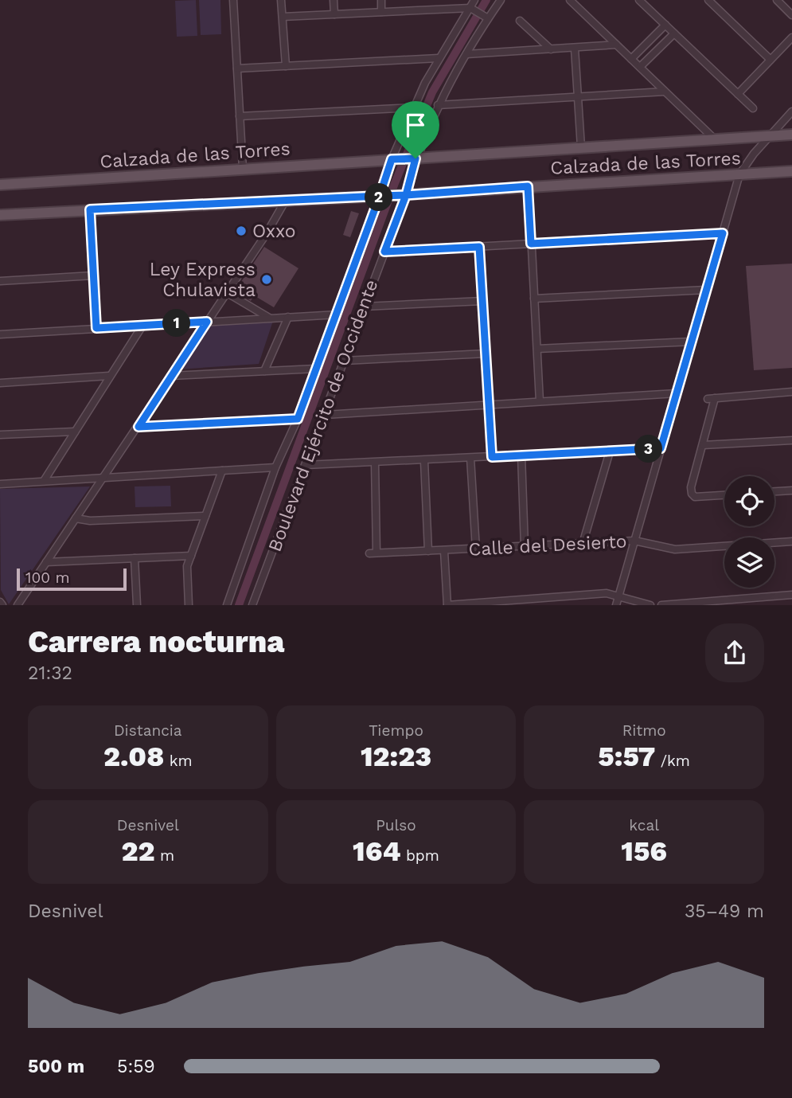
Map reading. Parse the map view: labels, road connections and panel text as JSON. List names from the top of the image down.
{
  "streets": {
    "main road": ["Calzada de las Torres"],
    "street": ["Boulevard Ejército de Occidente", "Calle del Desierto"]
  },
  "crossings": [
    ["Calzada de las Torres", "Boulevard Ejército de Occidente"]
  ],
  "places": ["Oxxo", "Ley Express Chulavista"],
  "scale_bar": "100 m",
  "page": {
    "pins": ["2", "1", "3"],
    "scale": "100 m",
    "heading": ["Carrera nocturna", "21:32"],
    "stats": [
      ["Distancia", "2.08 km"],
      ["Tiempo", "12:23"],
      ["Ritmo", "5:57 /km"],
      ["Desnivel", "22 m"],
      ["Pulso", "164 bpm"],
      ["kcal", "156"]
    ],
    "chart": ["Desnivel", "35–49 m"],
    "list": [
      {
        "name": "500 m",
        "note": "5:59"
      }
    ]
  }
}
